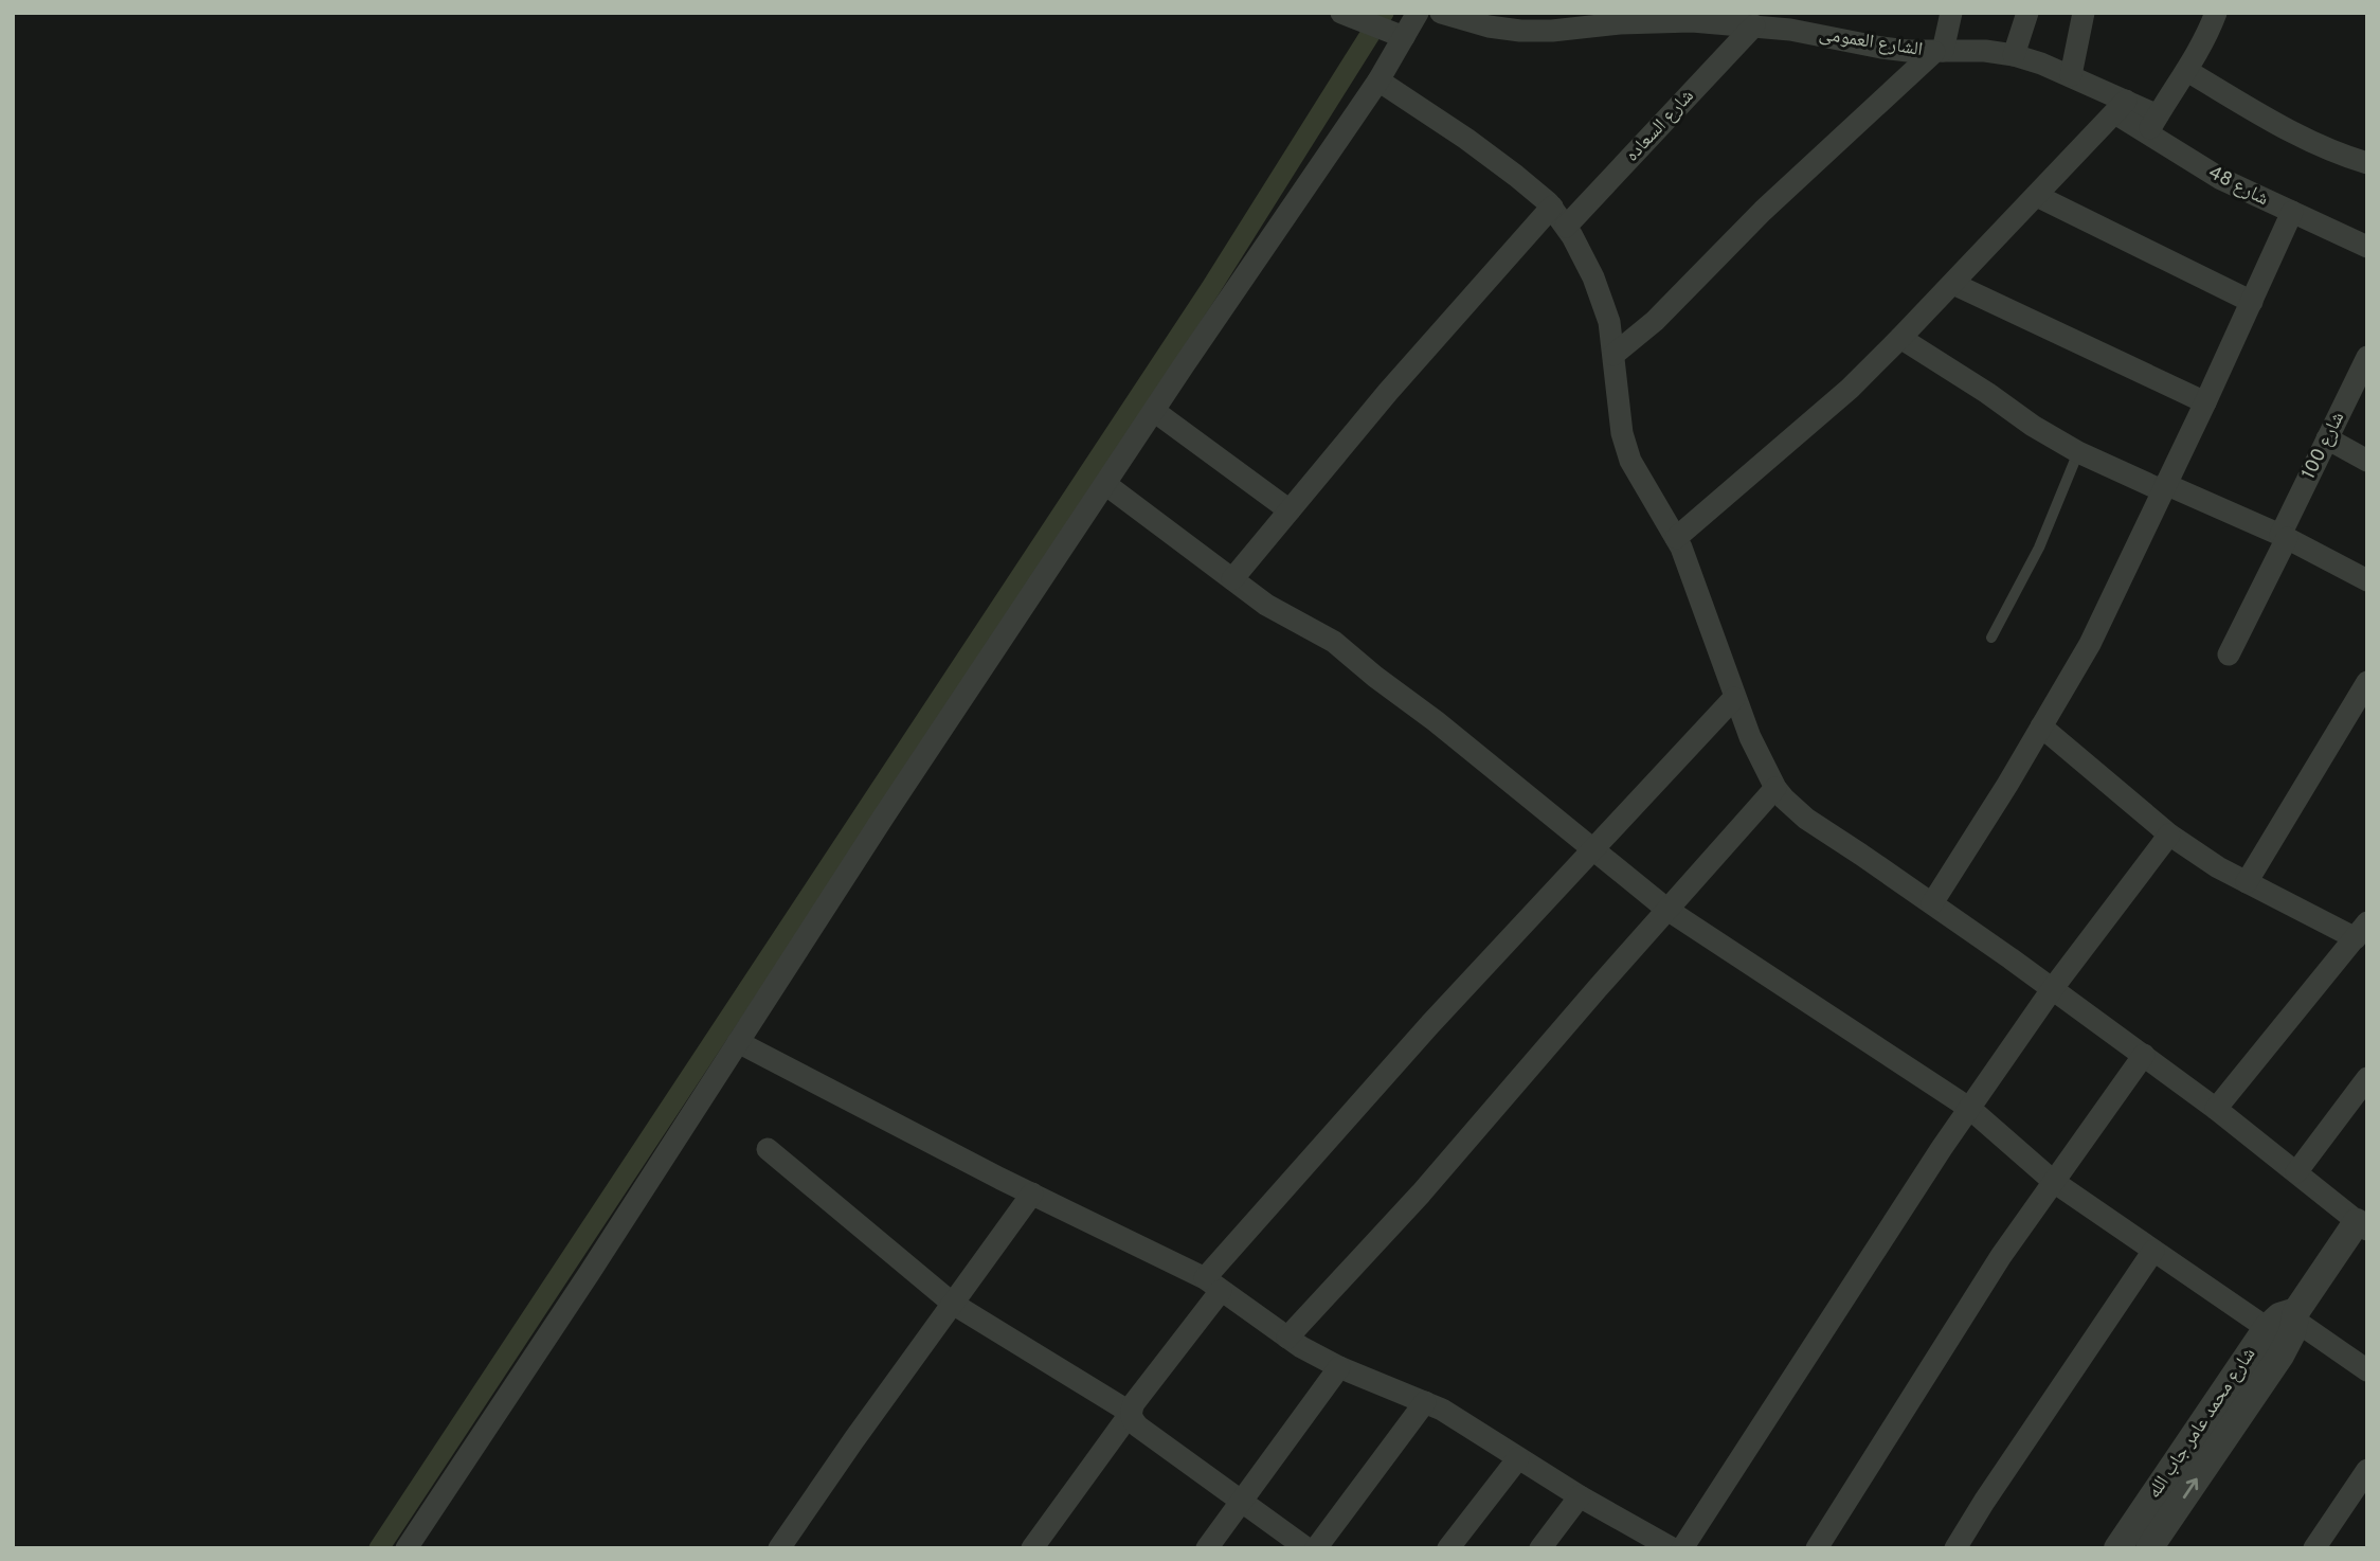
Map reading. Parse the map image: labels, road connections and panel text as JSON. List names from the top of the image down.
{
  "streets": {
    "street": [
      "الشارع العمومى",
      "شارع السعاده",
      "شارع 48",
      "شارع 100",
      "شارع محمد عامر جاب الله"
    ]
  },
  "crossings": [
    ["الشارع العمومى", "شارع السعاده"],
    ["الشارع العمومى", "شارع 48"]
  ]
}
